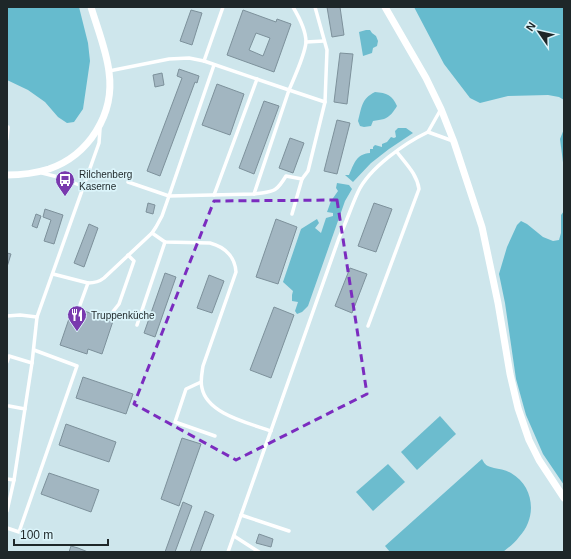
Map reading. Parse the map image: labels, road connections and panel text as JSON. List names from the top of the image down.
{
  "places": {
    "bus stop": ["Rilchenberg Kaserne"],
    "restaurant": ["Truppenküche"]
  },
  "scale_bar": "100 m",
  "north": "top left"
}
